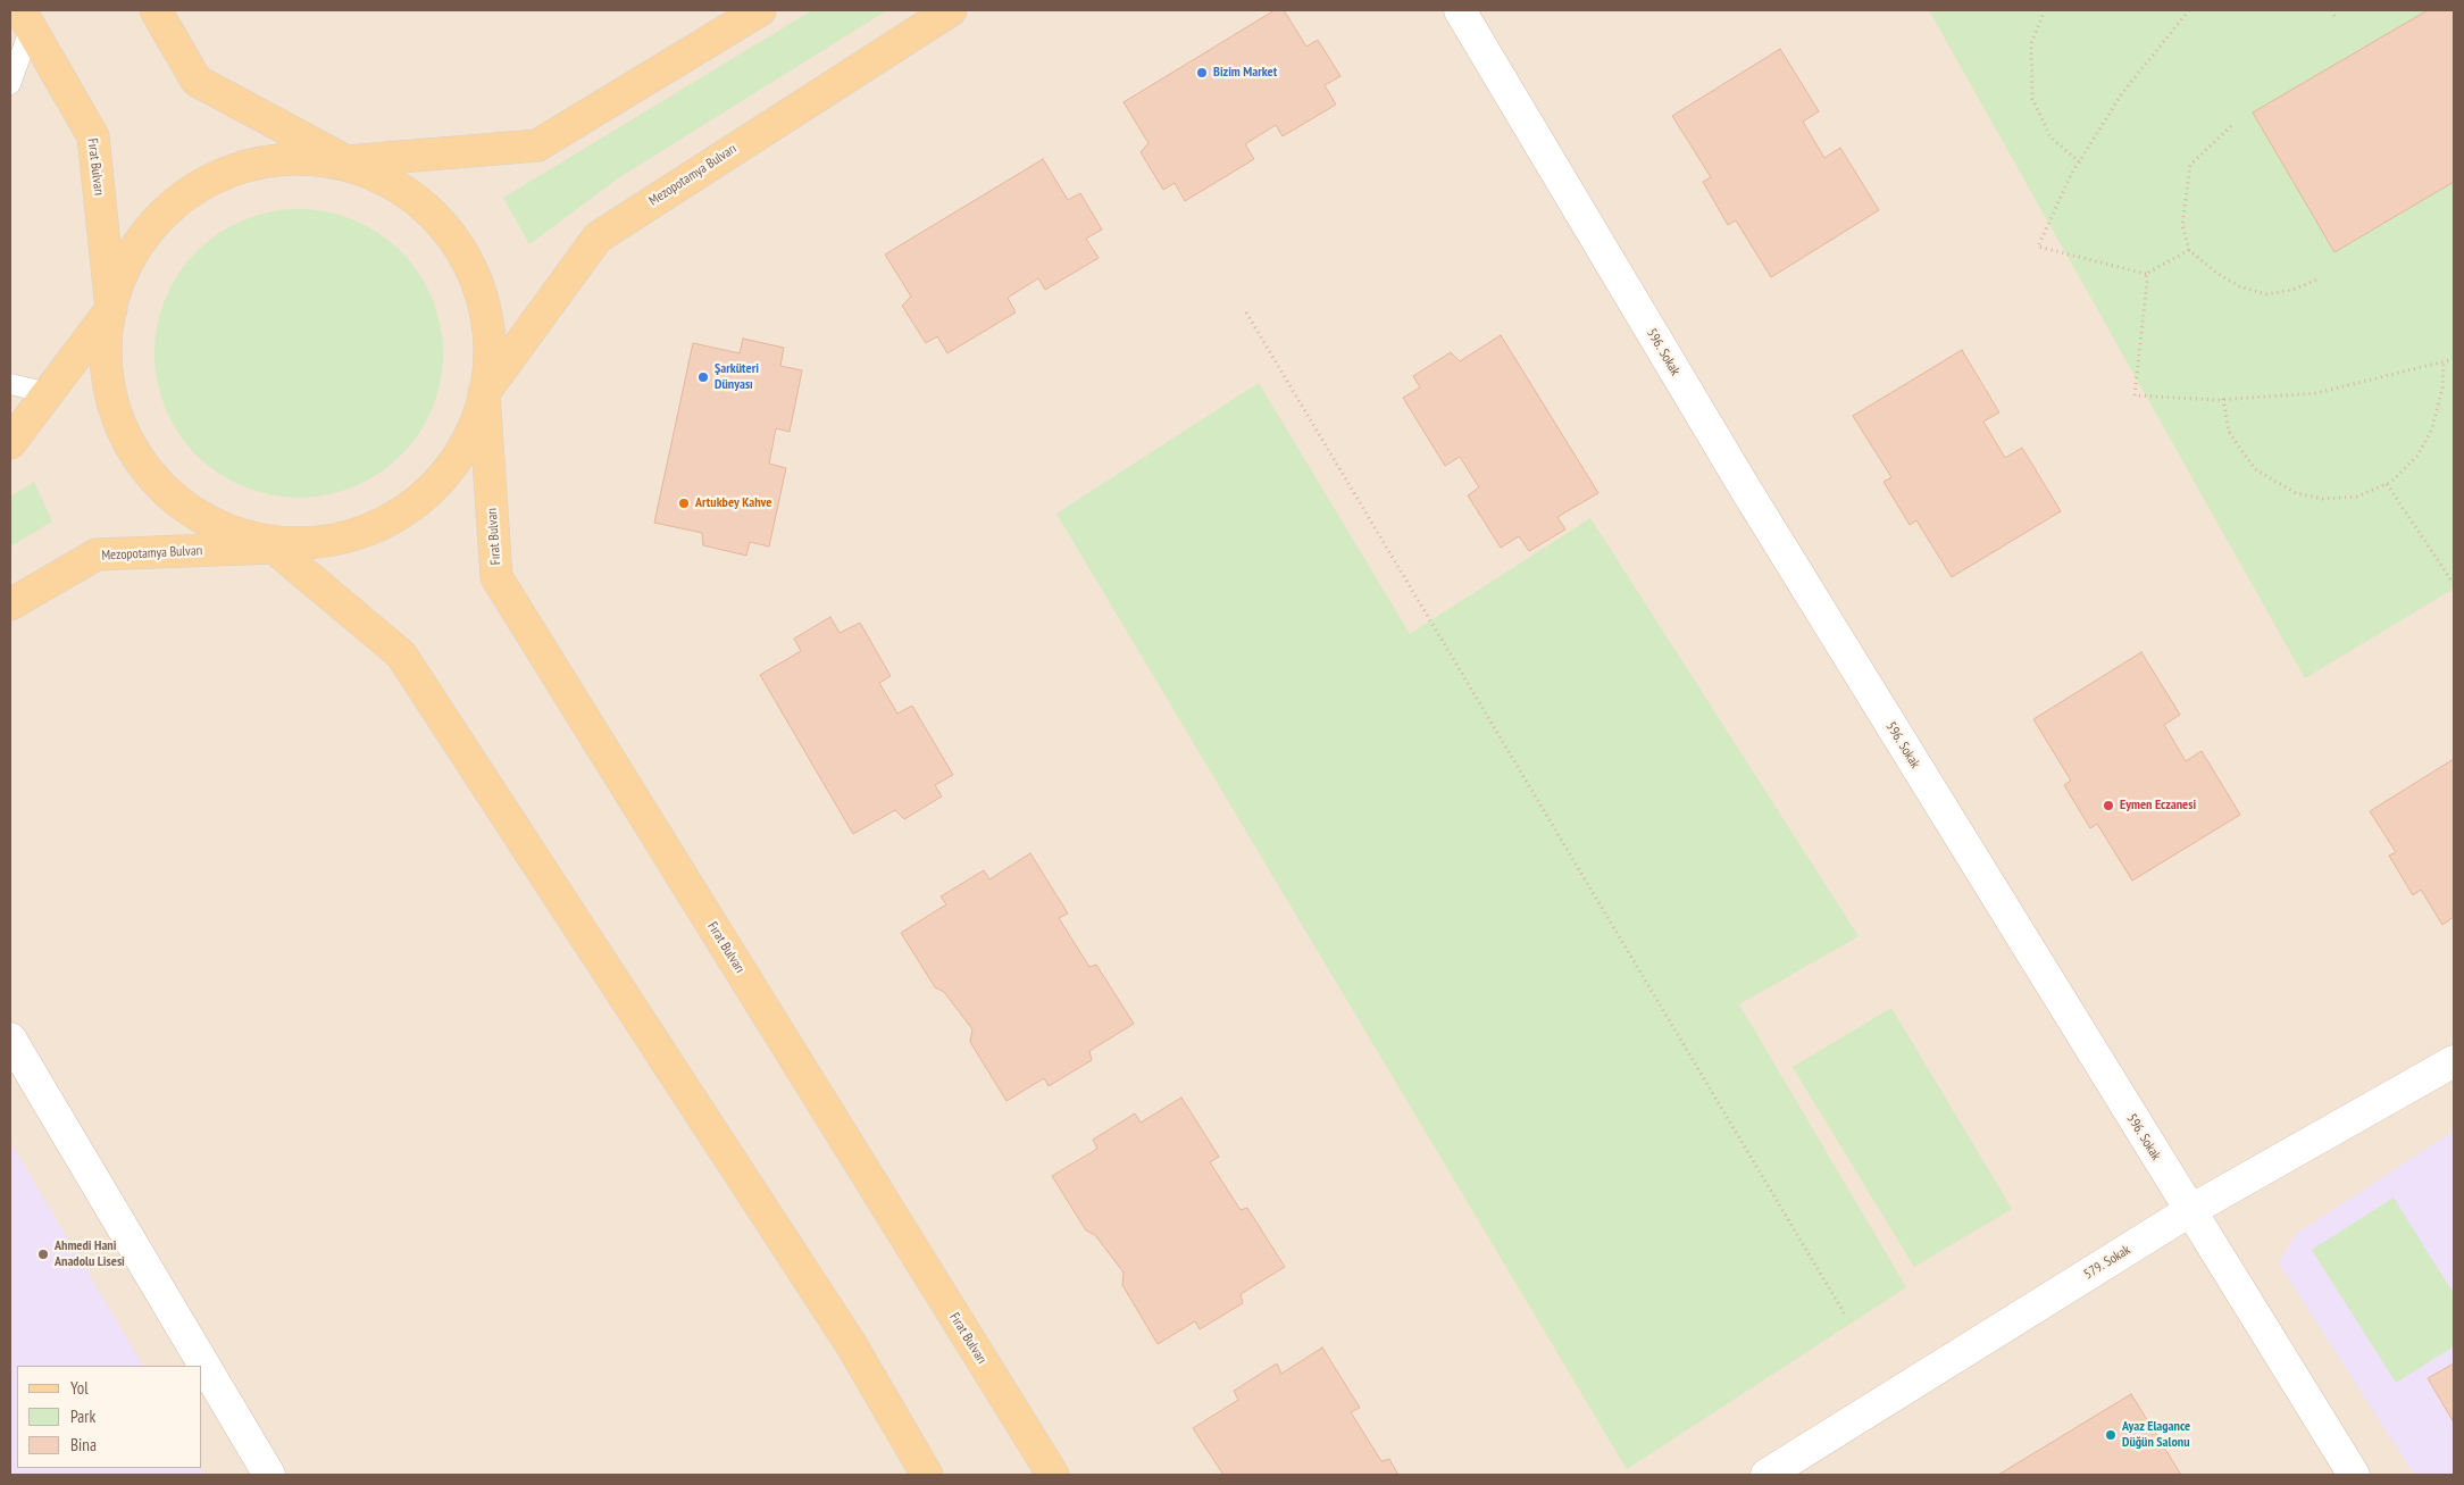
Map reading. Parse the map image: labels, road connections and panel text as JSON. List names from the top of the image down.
{
  "streets": {
    "main road": ["Fırat Bulvarı", "Mezopotamya Bulvarı"],
    "street": ["596. Sokak", "579. Sokak"]
  },
  "crossings": [
    ["Fırat Bulvarı", "Mezopotamya Bulvarı"],
    ["596. Sokak", "579. Sokak"]
  ],
  "places": [
    "Bizim Market",
    "Şarküteri Dünyası",
    "Artukbey Kahve",
    "Eymen Eczanesi",
    "Ahmedi Hani Anadolu Lisesi",
    "Ayaz Elagance Düğün Salonu"
  ],
  "legend": ["Yol", "Park", "Bina"]
}
